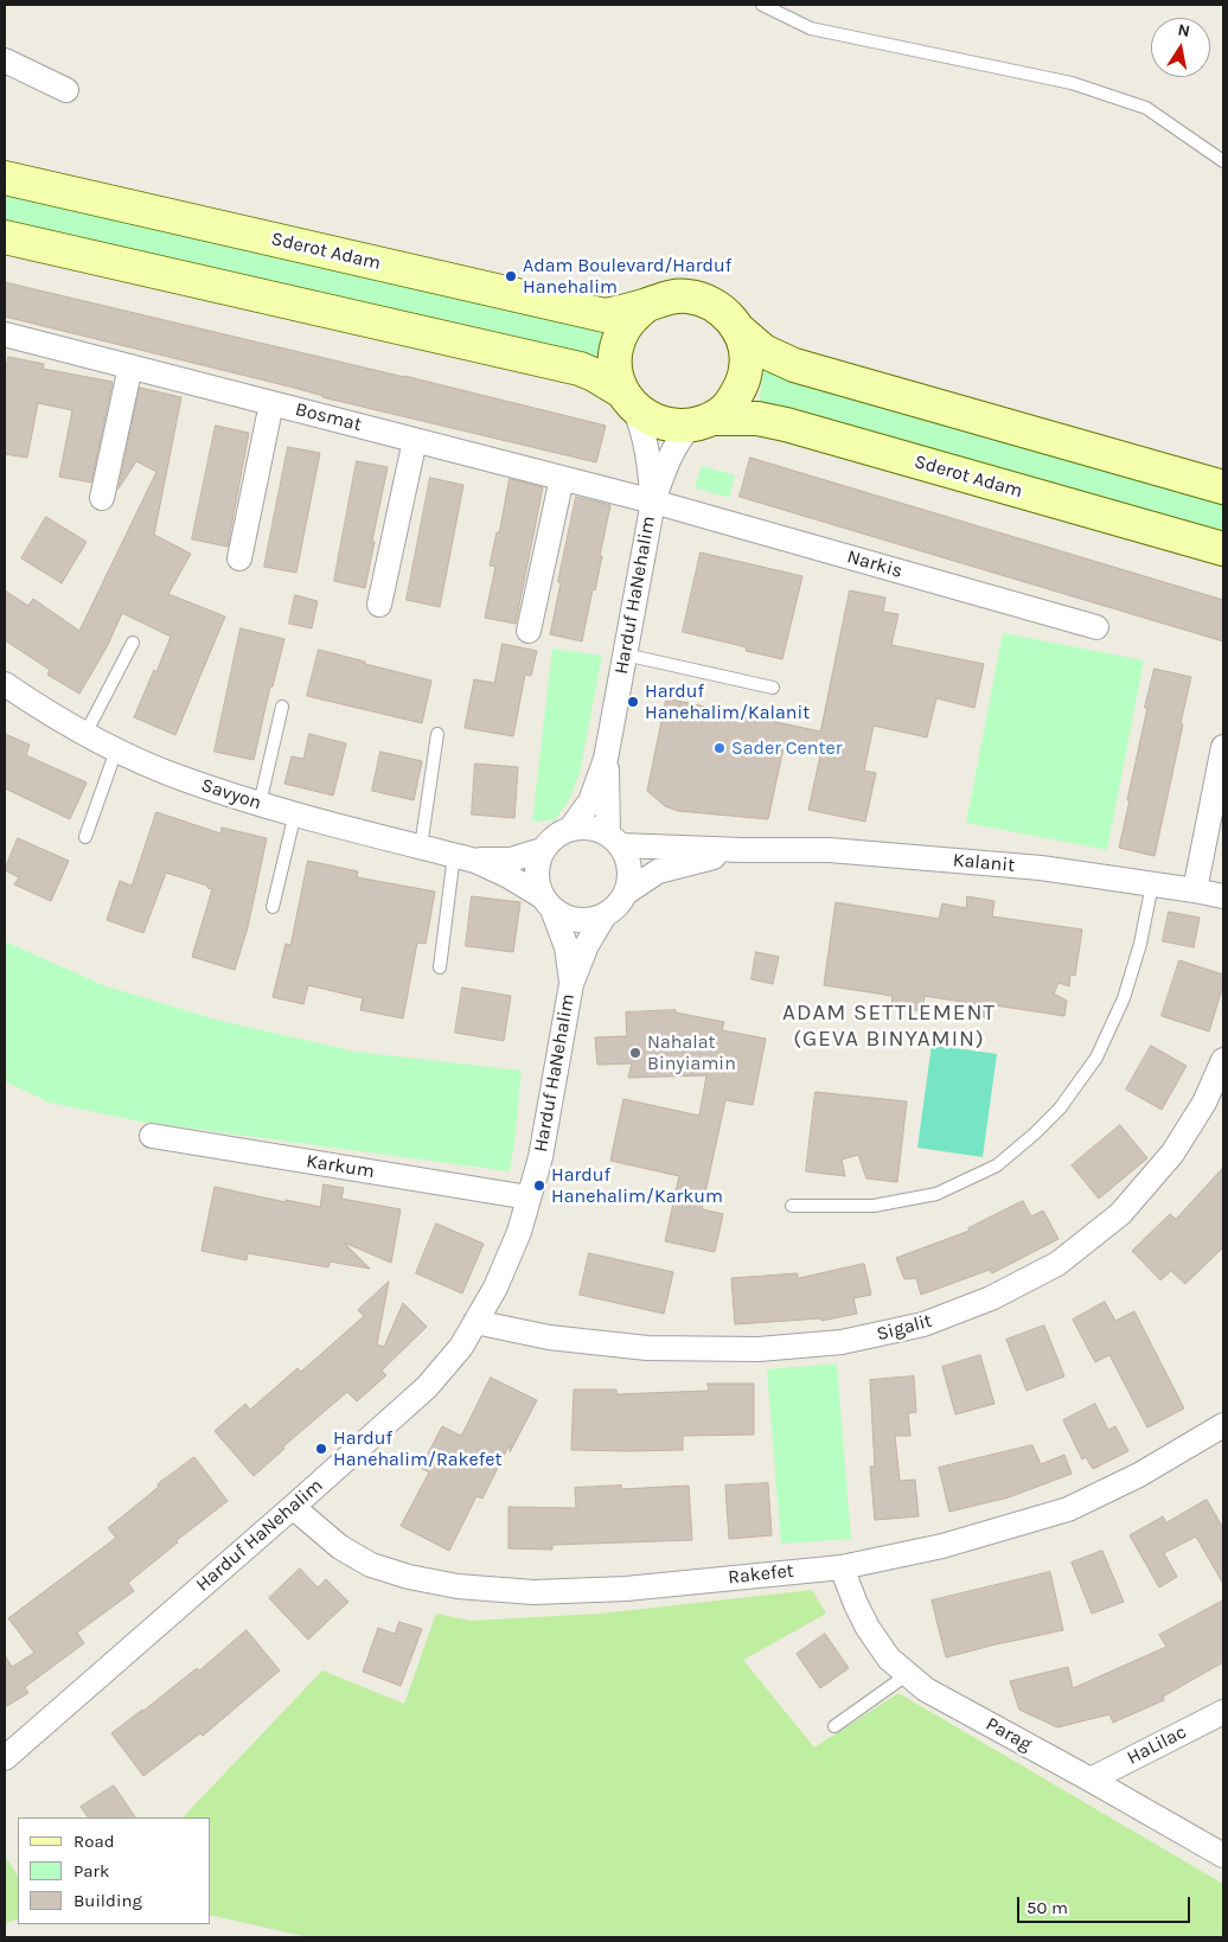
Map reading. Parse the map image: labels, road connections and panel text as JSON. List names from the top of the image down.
{
  "streets": {
    "street": [
      "Sderot Adam",
      "Bosmat",
      "Narkis",
      "Harduf HaNehalim",
      "Savyon",
      "Kalanit",
      "Karkum",
      "Sigalit",
      "Rakefet",
      "Parag",
      "HaLilac"
    ]
  },
  "crossings": [
    ["Sderot Adam", "Harduf HaNehalim"],
    ["Bosmat", "Narkis"],
    ["Bosmat", "Harduf HaNehalim"],
    ["Narkis", "Harduf HaNehalim"],
    ["Harduf HaNehalim", "Savyon"],
    ["Harduf HaNehalim", "Kalanit"],
    ["Harduf HaNehalim", "Karkum"],
    ["Harduf HaNehalim", "Sigalit"],
    ["Harduf HaNehalim", "Rakefet"],
    ["Savyon", "Kalanit"],
    ["Rakefet", "Parag"],
    ["Parag", "HaLilac"]
  ],
  "districts": ["ADAM SETTLEMENT (GEVA BINYAMIN)"],
  "places": [
    "Adam Boulevard/Harduf Hanehalim",
    "Harduf Hanehalim/Kalanit",
    "Sader Center",
    "Nahalat Binyiamin",
    "Harduf Hanehalim/Karkum",
    "Harduf Hanehalim/Rakefet"
  ],
  "legend": ["Road", "Park", "Building"],
  "scale_bar": "50 m",
  "north": "top"
}
